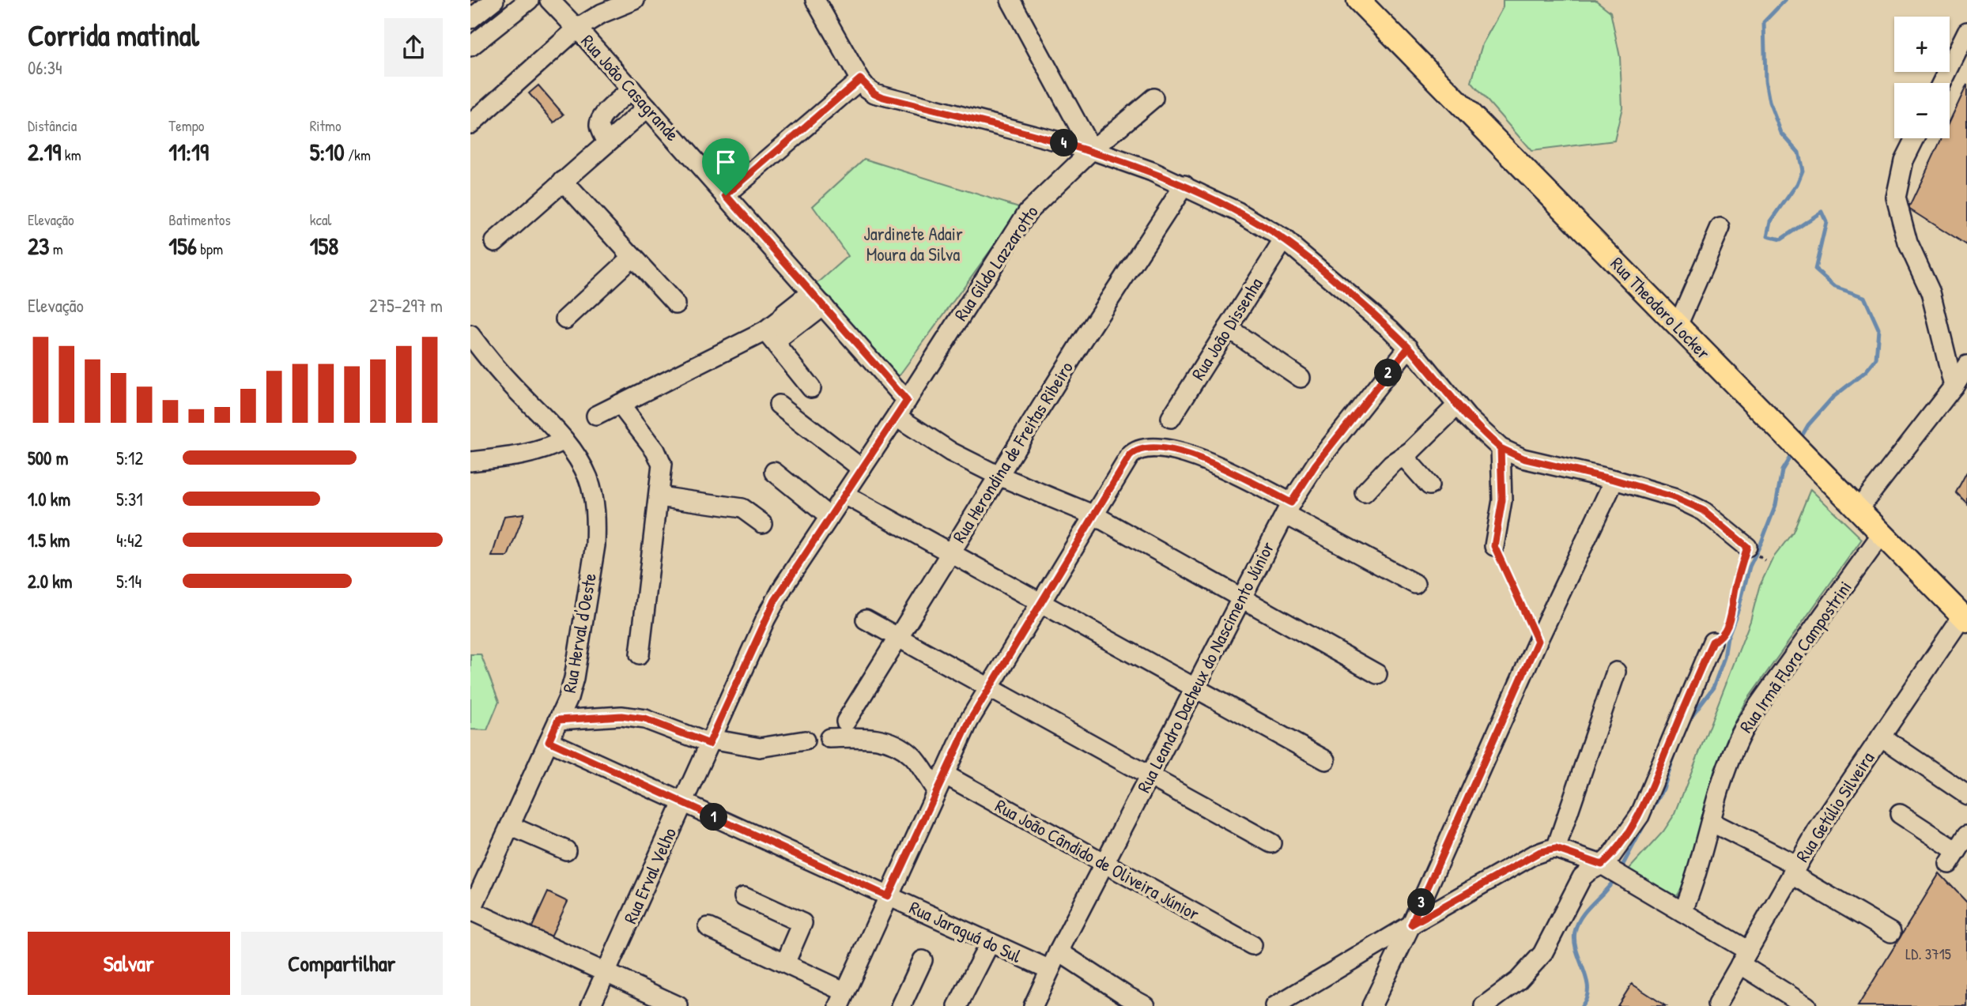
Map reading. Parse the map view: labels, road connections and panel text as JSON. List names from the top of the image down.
{
  "streets": {
    "main road": ["Rua Theodoro Locker"],
    "street": [
      "Rua João Casagrande",
      "Rua Gildo Lazzarotto",
      "Rua João Dissenha",
      "Rua Herondina de Freitas Ribeiro",
      "Rua Herval d'Oeste",
      "Rua Irmã Flora Campostrini",
      "Rua Leandro Dacheux do Nascimento Júnior",
      "Rua Getúlio Silveira",
      "Rua João Cândido de Oliveira Júnior",
      "Rua Erval Velho",
      "Rua Jaraguá do Sul"
    ]
  },
  "crossings": [
    ["Rua João Casagrande", "Rua Gildo Lazzarotto"],
    ["Rua João Casagrande", "Rua Erval Velho"],
    ["Rua Gildo Lazzarotto", "Rua Erval Velho"],
    ["Rua Theodoro Locker", "Rua Irmã Flora Campostrini"],
    ["Rua Theodoro Locker", "Rua Getúlio Silveira"],
    ["Rua Herval d'Oeste", "Rua Jaraguá do Sul"],
    ["Rua Leandro Dacheux do Nascimento Júnior", "Rua João Cândido de Oliveira Júnior"],
    ["Rua Leandro Dacheux do Nascimento Júnior", "Rua Jaraguá do Sul"],
    ["Rua Erval Velho", "Rua Jaraguá do Sul"]
  ],
  "parks": ["Jardinete Adair Moura da Silva"],
  "house_numbers": ["LD. 3715"],
  "page": {
    "heading": ["Corrida matinal", "06:34"],
    "map_buttons": ["+", "−"],
    "stats": [
      ["Distância", "2.19 km"],
      ["Tempo", "11:19"],
      ["Ritmo", "5:10 /km"],
      ["Elevação", "23 m"],
      ["Batimentos", "156 bpm"],
      ["kcal", "158"]
    ],
    "pins": [
      "4",
      "2",
      "1",
      "3"
    ],
    "chart": ["Elevação", "275–297 m"],
    "list": [
      {
        "name": "500 m",
        "note": "5:12"
      },
      {
        "name": "1.0 km",
        "note": "5:31"
      },
      {
        "name": "1.5 km",
        "note": "4:42"
      },
      {
        "name": "2.0 km",
        "note": "5:14"
      }
    ],
    "buttons": ["Salvar", "Compartilhar"]
  }
}
